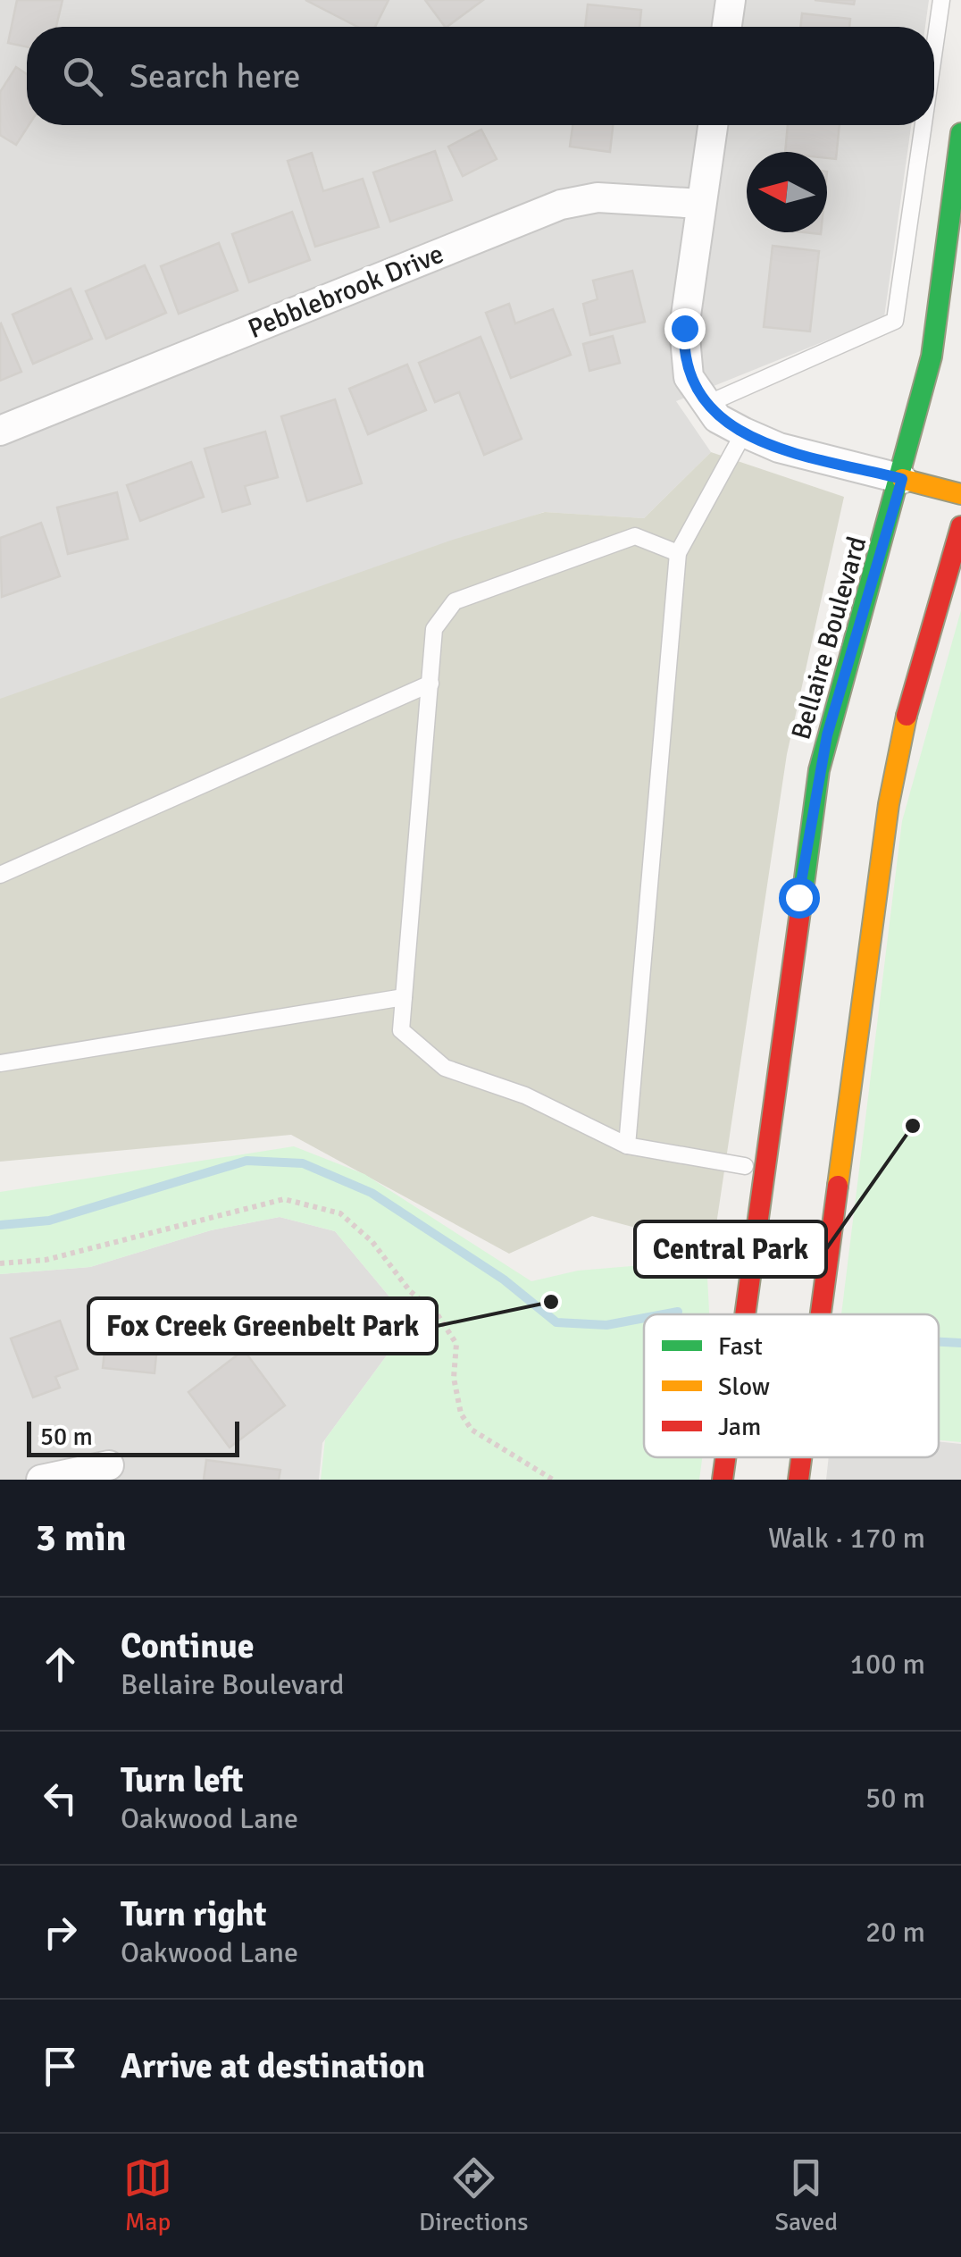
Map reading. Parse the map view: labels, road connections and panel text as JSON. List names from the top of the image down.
{
  "streets": {
    "main road": ["Bellaire Boulevard"],
    "street": ["Pebblebrook Drive"]
  },
  "places": ["Central Park", "Fox Creek Greenbelt Park"],
  "legend": ["Fast", "Slow", "Jam"],
  "scale_bar": "50 m",
  "north": "left",
  "page": {
    "search": "Search here",
    "scale": "50 m",
    "heading": ["3 min", "Walk · 170 m"],
    "list": [
      ["Continue", "Bellaire Boulevard", "100 m"],
      ["Turn left", "Oakwood Lane", "50 m"],
      ["Turn right", "Oakwood Lane", "20 m"],
      "Arrive at destination"
    ],
    "nav": ["Map", "Directions", "Saved"]
  }
}
